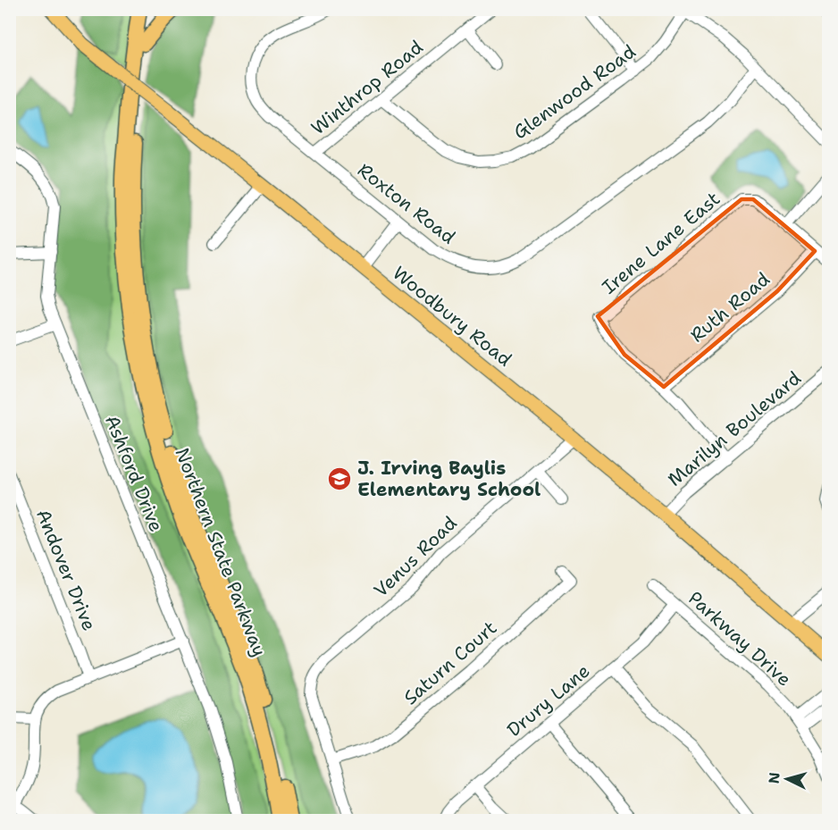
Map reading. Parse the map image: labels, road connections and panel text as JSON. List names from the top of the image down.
{
  "streets": {
    "highway": ["Northern State Parkway"],
    "main road": ["Woodbury Road"],
    "street": [
      "Winthrop Road",
      "Glenwood Road",
      "Roxton Road",
      "Irene Lane East",
      "Ruth Road",
      "Marilyn Boulevard",
      "Ashford Drive",
      "Venus Road",
      "Andover Drive",
      "Parkway Drive",
      "Saturn Court",
      "Drury Lane"
    ]
  },
  "crossings": [
    ["Winthrop Road", "Glenwood Road"],
    ["Winthrop Road", "Roxton Road"],
    ["Irene Lane East", "Ruth Road"],
    ["Woodbury Road", "Marilyn Boulevard"],
    ["Woodbury Road", "Venus Road"],
    ["Venus Road", "Saturn Court"],
    ["Parkway Drive", "Drury Lane"]
  ],
  "places": {
    "school or university": ["J. Irving Baylis Elementary School"]
  },
  "north": "left"
}
